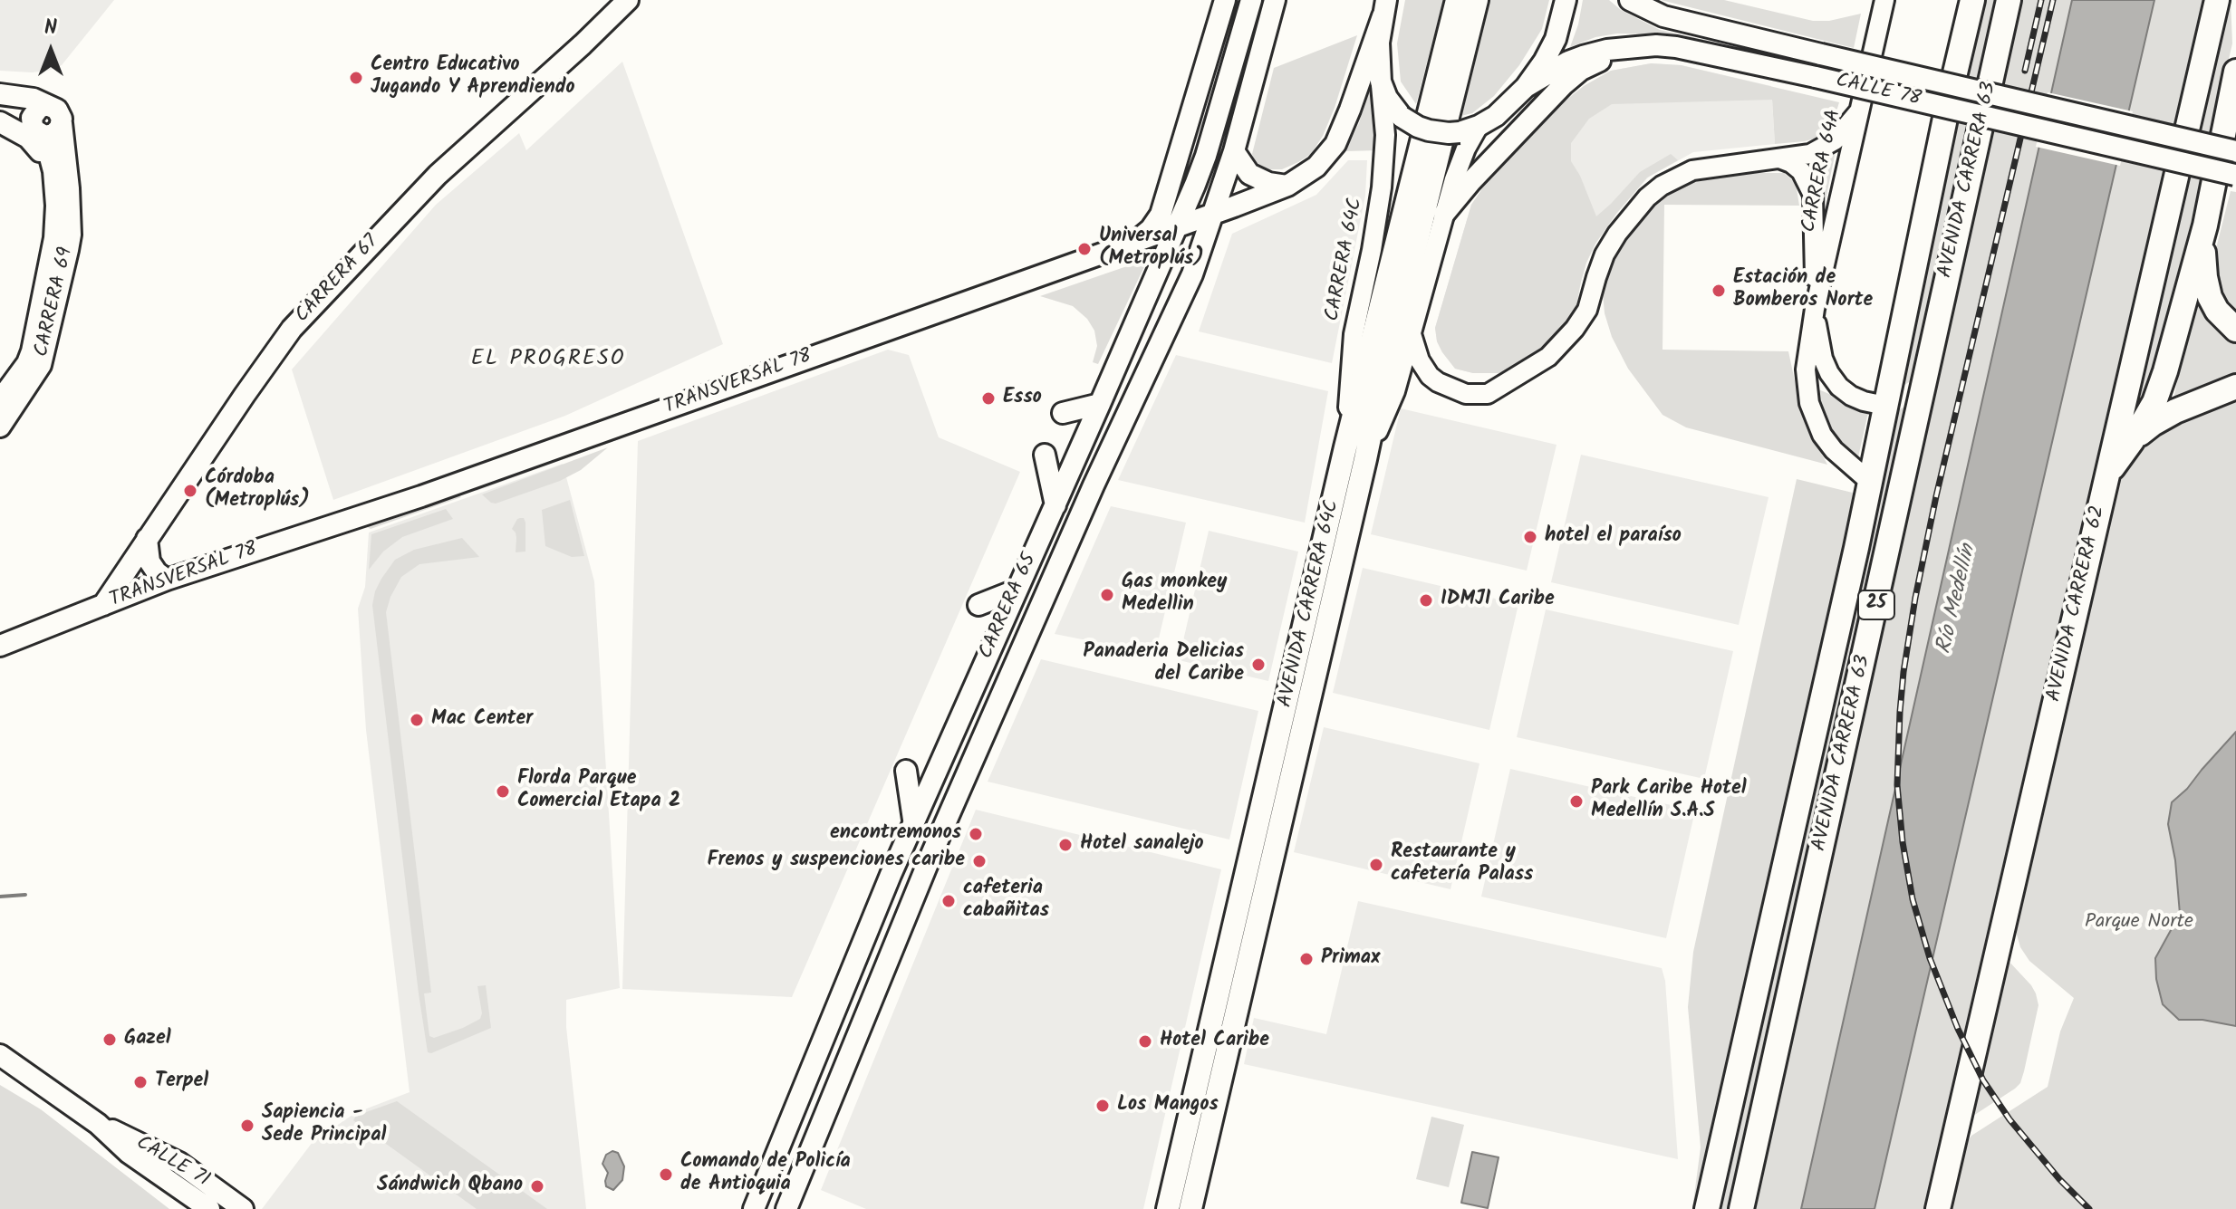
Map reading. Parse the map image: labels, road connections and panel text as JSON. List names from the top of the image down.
{
  "streets": {
    "highway": ["AVENIDA CARRERA 63", "AVENIDA CARRERA 62", "25"],
    "main road": [
      "CALLE 78",
      "CARRERA 67",
      "CARRERA 69",
      "TRANSVERSAL 78",
      "AVENIDA CARRERA 64C",
      "CARRERA 65",
      "CALLE 71"
    ],
    "street": ["CARRERA 64A", "CARRERA 64C"]
  },
  "crossings": [
    ["CARRERA 64C", "AVENIDA CARRERA 64C"],
    ["CARRERA 67", "TRANSVERSAL 78"],
    ["TRANSVERSAL 78", "CARRERA 65"]
  ],
  "districts": ["EL PROGRESO"],
  "water": ["Río Medellín"],
  "parks": ["Parque Norte"],
  "places": [
    "Centro Educativo Jugando Y Aprendiendo",
    "Universal (Metroplús)",
    "Estación de Bomberos Norte",
    "Esso",
    "Córdoba (Metroplús)",
    "hotel el paraíso",
    "Gas monkey Medellin",
    "IDMJI Caribe",
    "Panaderia Delicias del Caribe",
    "Mac Center",
    "Florda Parque Comercial Etapa 2",
    "Park Caribe Hotel Medellín S.A.S",
    "encontremonos",
    "Hotel sanalejo",
    "Frenos y suspenciones caribe",
    "Restaurante y cafetería Palass",
    "cafeteria cabañitas",
    "Primax",
    "Gazel",
    "Hotel Caribe",
    "Terpel",
    "Los Mangos",
    "Sapiencia - Sede Principal",
    "Comando de Policía de Antioquia",
    "Sándwich Qbano"
  ],
  "north": "top"
}
